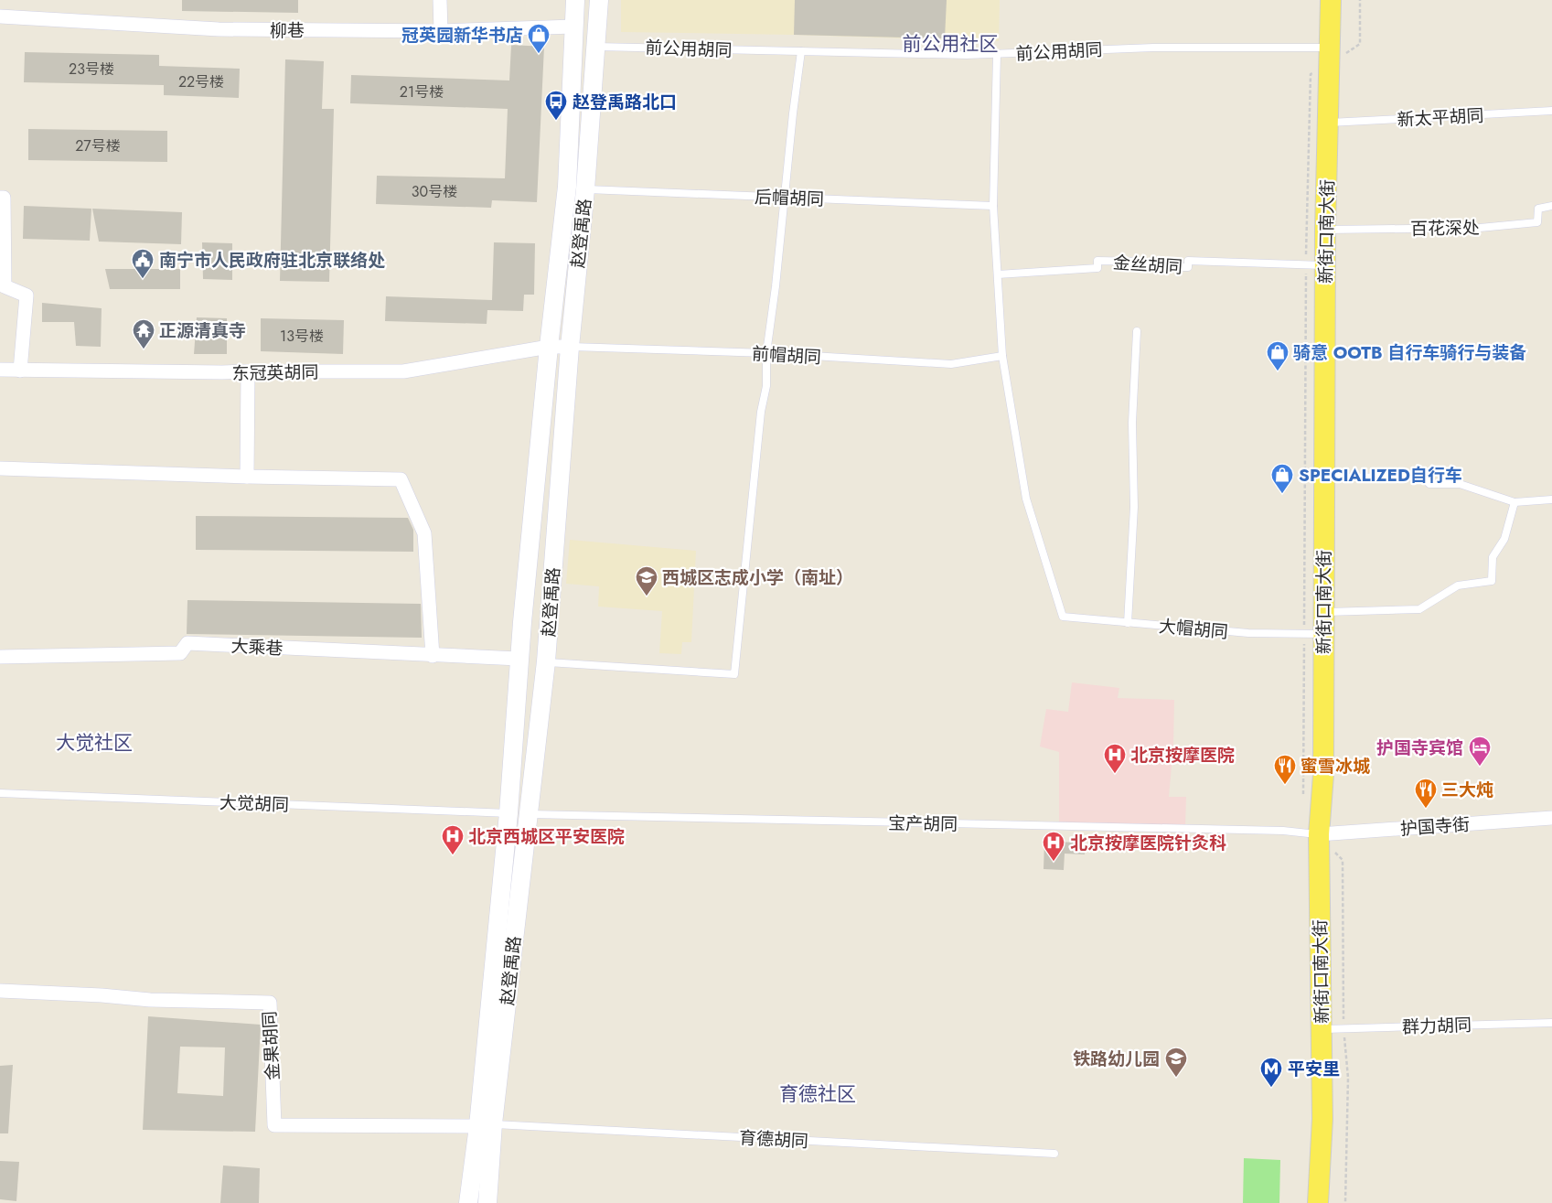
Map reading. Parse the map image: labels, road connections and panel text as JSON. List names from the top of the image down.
{
  "streets": {
    "main road": ["新街口南大街", "赵登禹路"],
    "street": [
      "柳巷",
      "东冠英胡同",
      "大乘巷",
      "护国寺街",
      "金果胡同"
    ],
    "lane": [
      "前公用胡同",
      "新太平胡同",
      "后帽胡同",
      "百花深处",
      "金丝胡同",
      "前帽胡同",
      "大帽胡同",
      "大觉胡同",
      "宝产胡同",
      "群力胡同",
      "育德胡同"
    ]
  },
  "crossings": [
    ["柳巷", "赵登禹路"],
    ["前公用胡同", "新街口南大街"],
    ["前公用胡同", "赵登禹路"],
    ["新太平胡同", "新街口南大街"],
    ["后帽胡同", "赵登禹路"],
    ["百花深处", "新街口南大街"],
    ["新街口南大街", "金丝胡同"],
    ["新街口南大街", "大帽胡同"],
    ["新街口南大街", "宝产胡同"],
    ["新街口南大街", "护国寺街"],
    ["新街口南大街", "群力胡同"],
    ["赵登禹路", "前帽胡同"],
    ["赵登禹路", "东冠英胡同"],
    ["赵登禹路", "大乘巷"],
    ["赵登禹路", "大觉胡同"],
    ["赵登禹路", "宝产胡同"],
    ["赵登禹路", "金果胡同"],
    ["赵登禹路", "育德胡同"],
    ["前帽胡同", "东冠英胡同"],
    ["前帽胡同", "大帽胡同"],
    ["宝产胡同", "护国寺街"],
    ["金果胡同", "育德胡同"]
  ],
  "districts": ["前公用社区", "大觉社区", "育德社区"],
  "places": {
    "shop": ["冠英园新华书店", "骑意 OOTB 自行车骑行与装备", "SPECIALIZED自行车"],
    "bus stop": ["赵登禹路北口"],
    "public building": ["南宁市人民政府驻北京联络处"],
    "temple": ["正源清真寺"],
    "school or university": ["西城区志成小学（南址）", "铁路幼儿园"],
    "hotel": ["护国寺宾馆"],
    "hospital": ["北京按摩医院", "北京西城区平安医院", "北京按摩医院针灸科"],
    "restaurant": ["蜜雪冰城", "三大炖"],
    "metro station": ["平安里"]
  },
  "house_numbers": [
    "23号楼",
    "22号楼",
    "21号楼",
    "27号楼",
    "30号楼",
    "13号楼"
  ]
}
